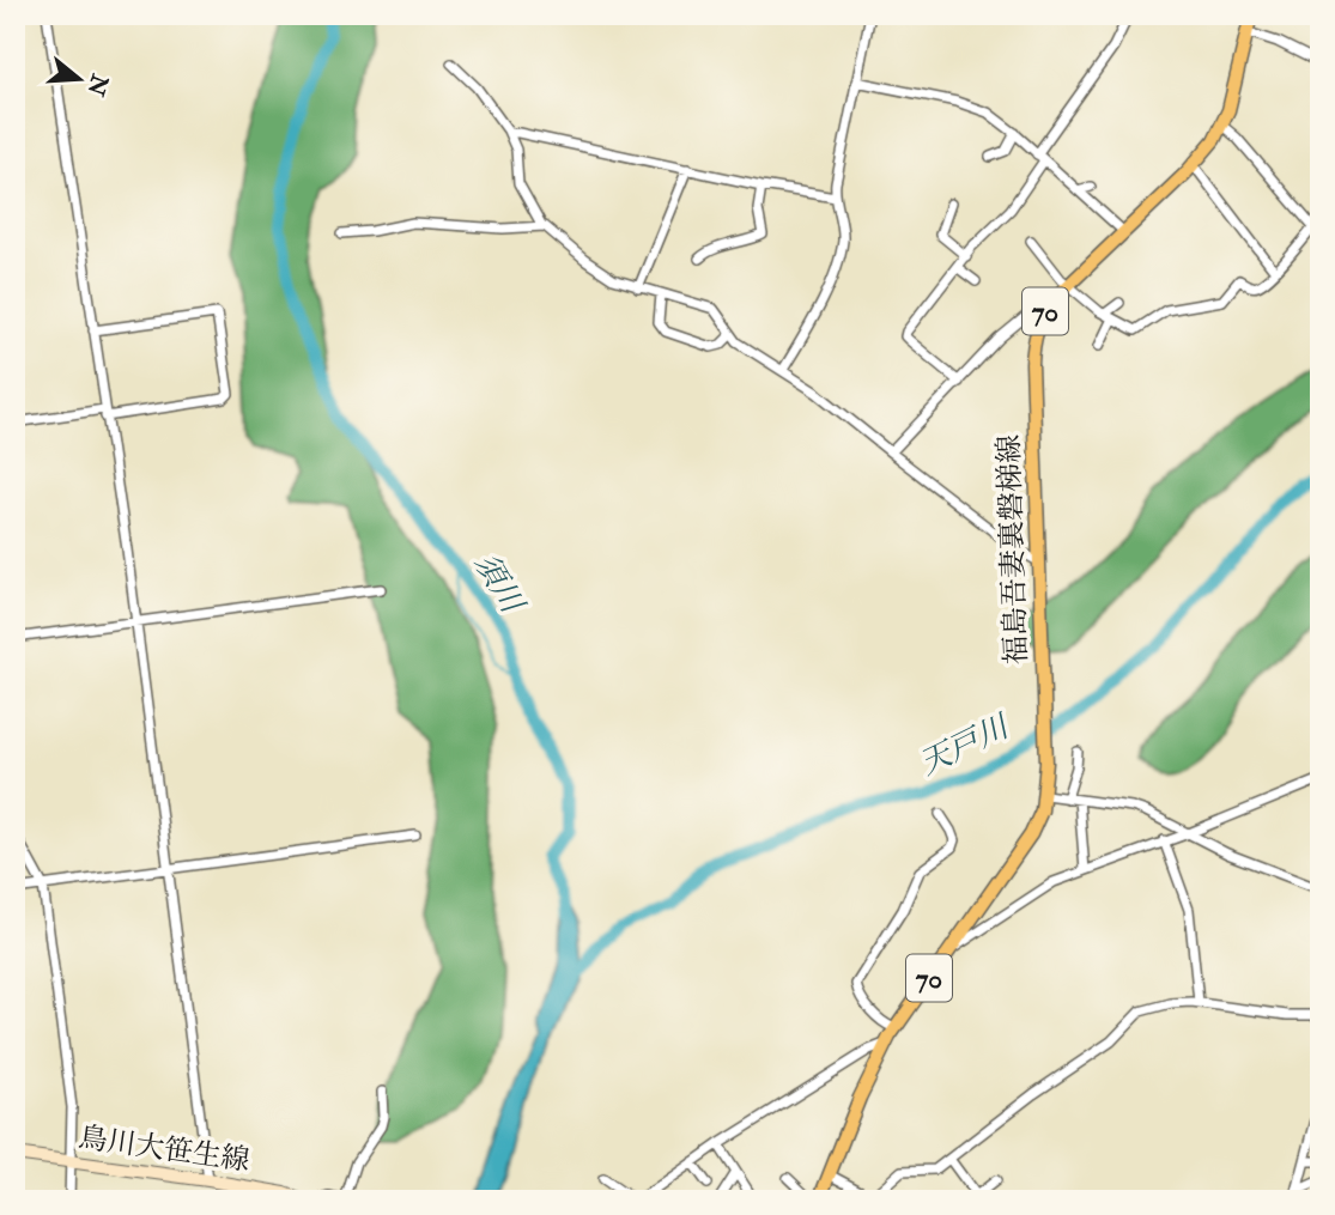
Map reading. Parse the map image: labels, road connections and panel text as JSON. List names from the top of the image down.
{
  "streets": {
    "main road": ["70", "福島吾妻裏磐梯線"],
    "street": ["鳥川大笹生線"]
  },
  "water": ["須川", "天戸川"],
  "north": "right"
}
